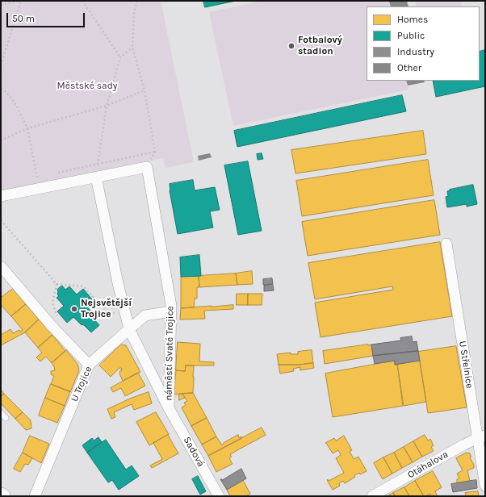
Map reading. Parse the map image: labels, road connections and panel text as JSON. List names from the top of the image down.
{
  "streets": {
    "street": [
      "náměstí Svaté Trojice",
      "U Střelnice",
      "U Trojice",
      "Sadová",
      "Otáhalova"
    ]
  },
  "crossings": [
    ["náměstí Svaté Trojice", "U Trojice"],
    ["náměstí Svaté Trojice", "Sadová"],
    ["U Střelnice", "Otáhalova"]
  ],
  "parks": ["Městské sady"],
  "places": ["Fotbalový stadion", "Nejsvětější Trojice"],
  "legend": [
    "Homes",
    "Public",
    "Industry",
    "Other"
  ],
  "scale_bar": "50 m"
}
